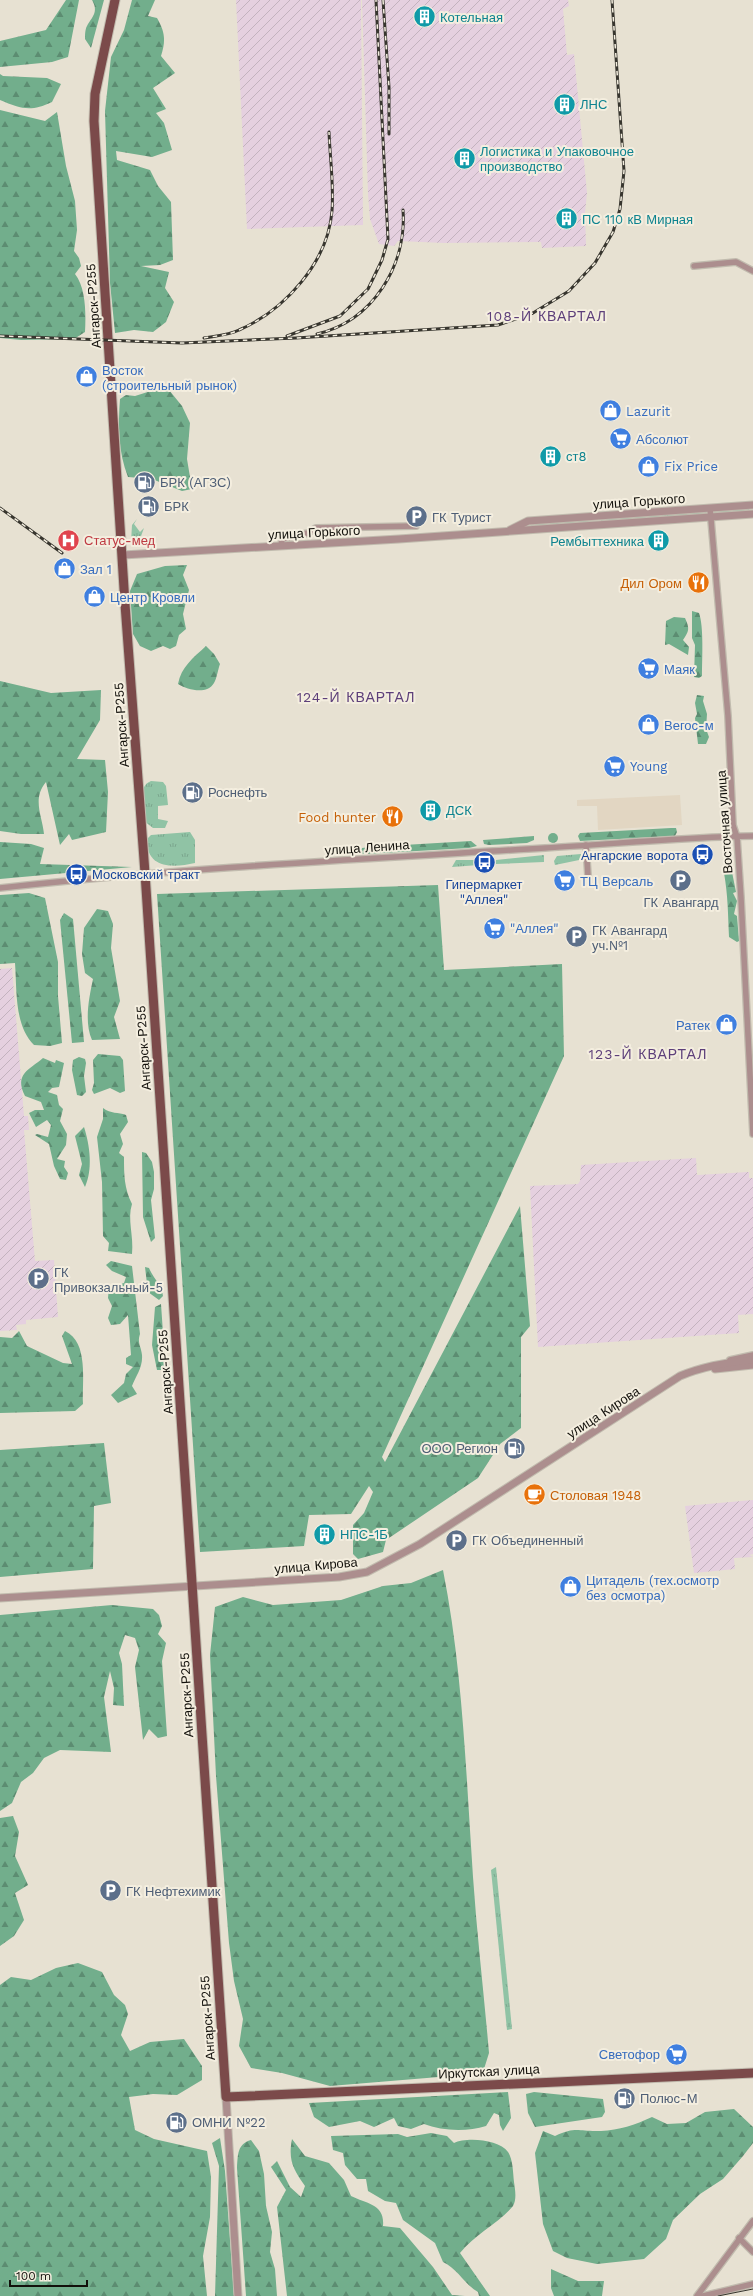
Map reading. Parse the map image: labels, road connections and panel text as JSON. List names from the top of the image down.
{
  "streets": {
    "main road": ["Ангарск-Р255", "Иркутская улица"],
    "street": [
      "улица Горького",
      "Восточная улица",
      "улица Ленина",
      "улица Кирова"
    ]
  },
  "crossings": [
    ["Ангарск-Р255", "улица Горького"],
    ["Ангарск-Р255", "улица Ленина"],
    ["Ангарск-Р255", "улица Кирова"],
    ["Ангарск-Р255", "Иркутская улица"],
    ["улица Горького", "Восточная улица"],
    ["Восточная улица", "улица Ленина"]
  ],
  "districts": ["108-Й КВАРТАЛ", "124-Й КВАРТАЛ", "123-Й КВАРТАЛ"],
  "places": {
    "building": [
      "Котельная",
      "ЛНС",
      "Логистика и Упаковочное производство",
      "ПС 110 кВ Мирная",
      "ст8",
      "Рембыттехника",
      "ДСК",
      "НПС-1Б"
    ],
    "shop": [
      "Восток (строительный рынок)",
      "Lazurit",
      "Fix Price",
      "Зал 1",
      "Центр Кровли",
      "Вегос-м",
      "Ратек",
      "Цитадель (тех.осмотр без осмотра)"
    ],
    "supermarket": [
      "Абсолют",
      "Маяк",
      "Young",
      "ТЦ Версаль",
      "\"Аллея\"",
      "Светофор"
    ],
    "fuel station": [
      "БРК (АГЗС)",
      "БРК",
      "Роснефть",
      "ООО Регион",
      "Полюс-М",
      "ОМНИ №22"
    ],
    "parking": [
      "ГК Турист",
      "ГК Авангард",
      "ГК Авангард уч.№1",
      "ГК Привокзальный-5",
      "ГК Объединенный",
      "ГК Нефтехимик"
    ],
    "hospital": ["Статус-мед"],
    "restaurant": ["Дил Ором", "Food hunter"],
    "bus stop": ["Ангарские ворота", "Гипермаркет \"Аллея\"", "Московский тракт"],
    "cafe": ["Столовая 1948"]
  },
  "scale_bar": "100 m"
}
